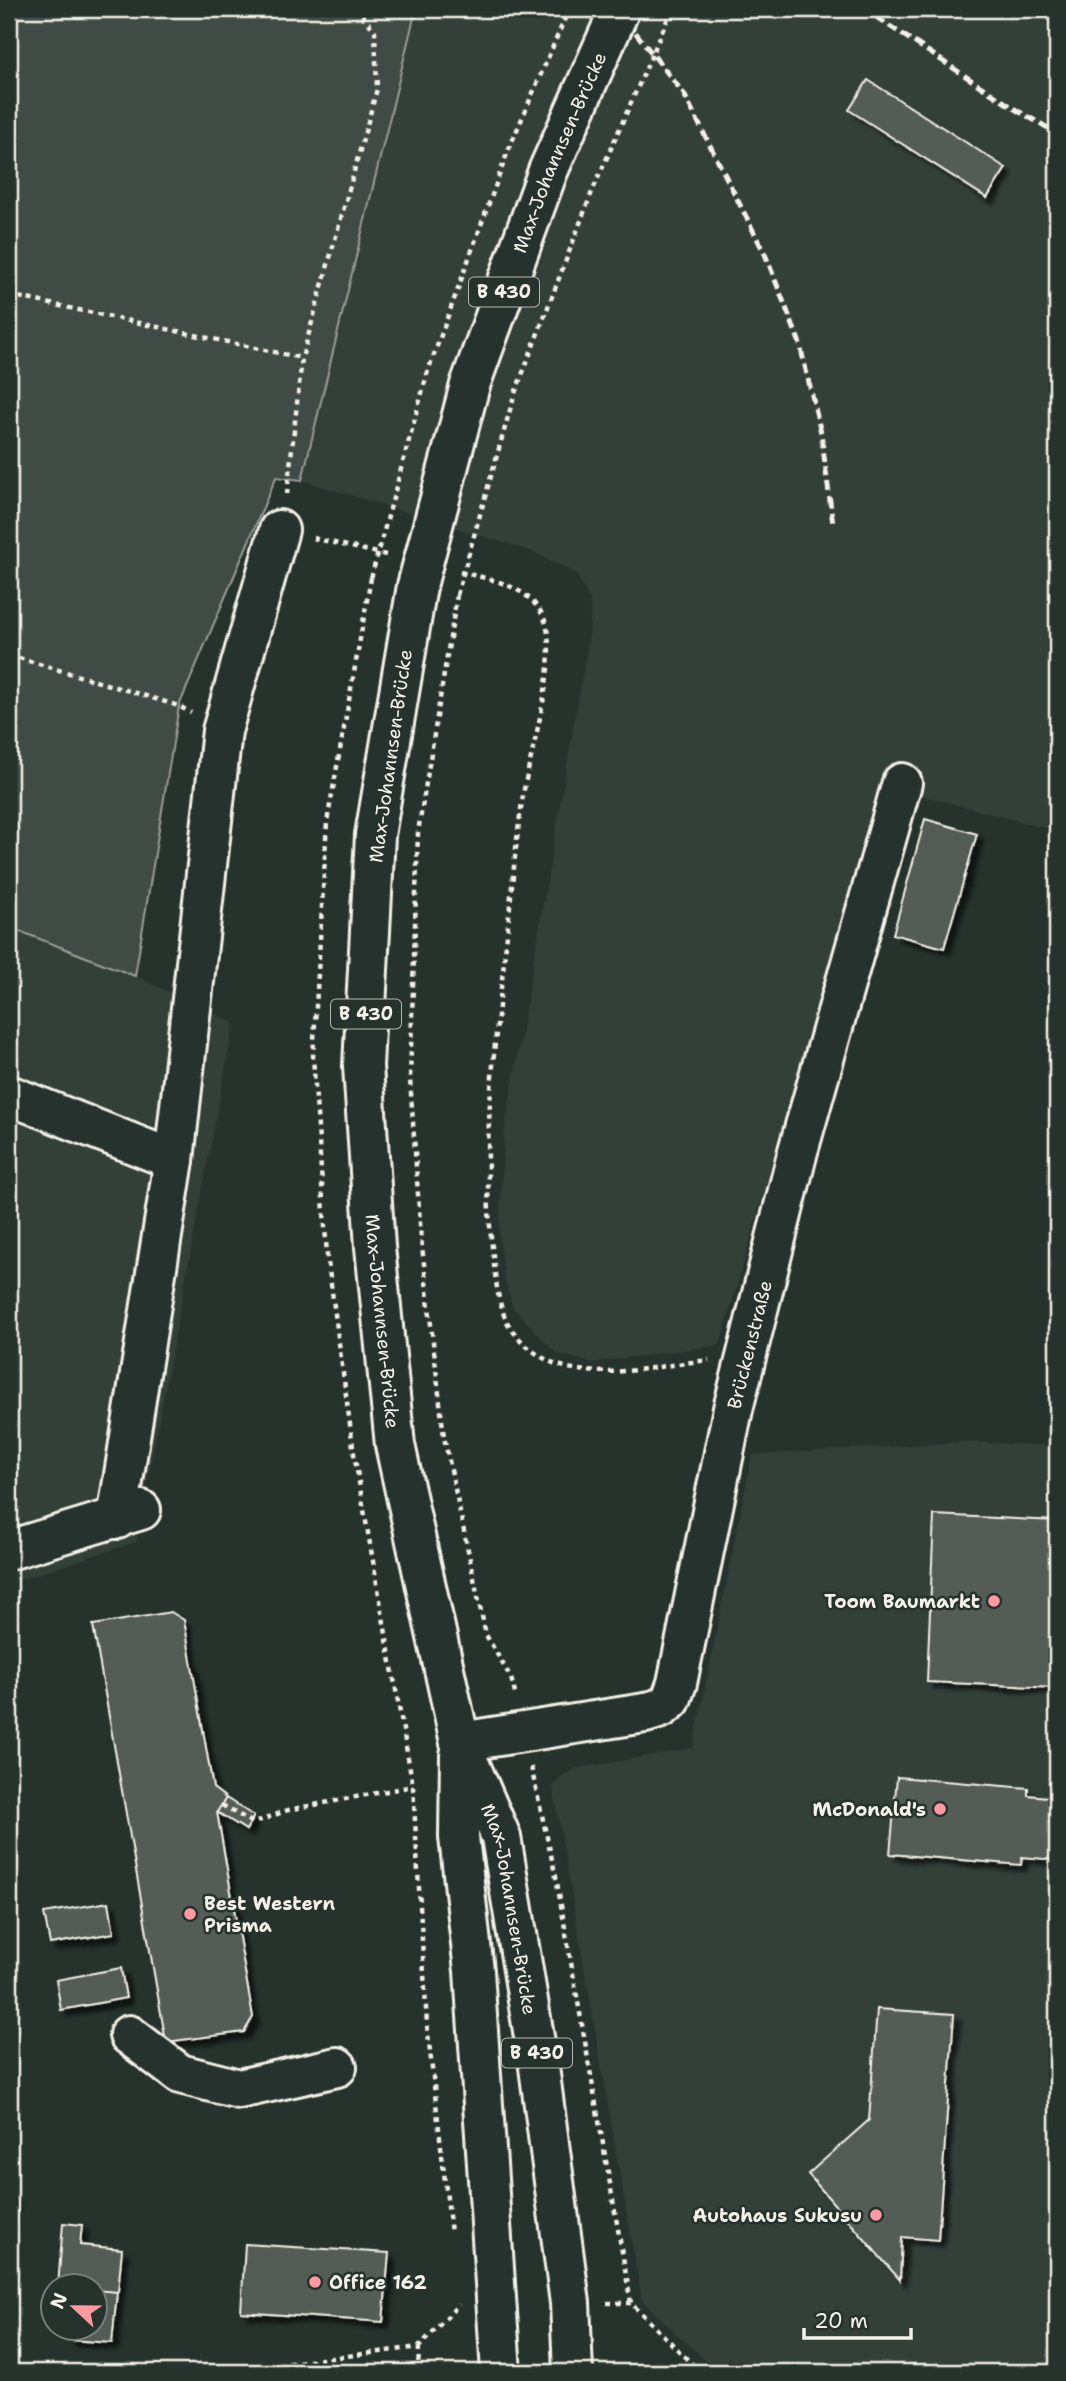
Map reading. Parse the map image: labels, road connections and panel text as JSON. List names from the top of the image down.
{
  "streets": {
    "main road": ["Max-Johannsen-Brücke", "B 430", "Brückenstraße"]
  },
  "crossings": [
    ["Max-Johannsen-Brücke", "Brückenstraße"]
  ],
  "places": [
    "Toom Baumarkt",
    "McDonald's",
    "Best Western Prisma",
    "Autohaus Sukusu",
    "Office 162"
  ],
  "scale_bar": "20 m",
  "north": "left"
}
